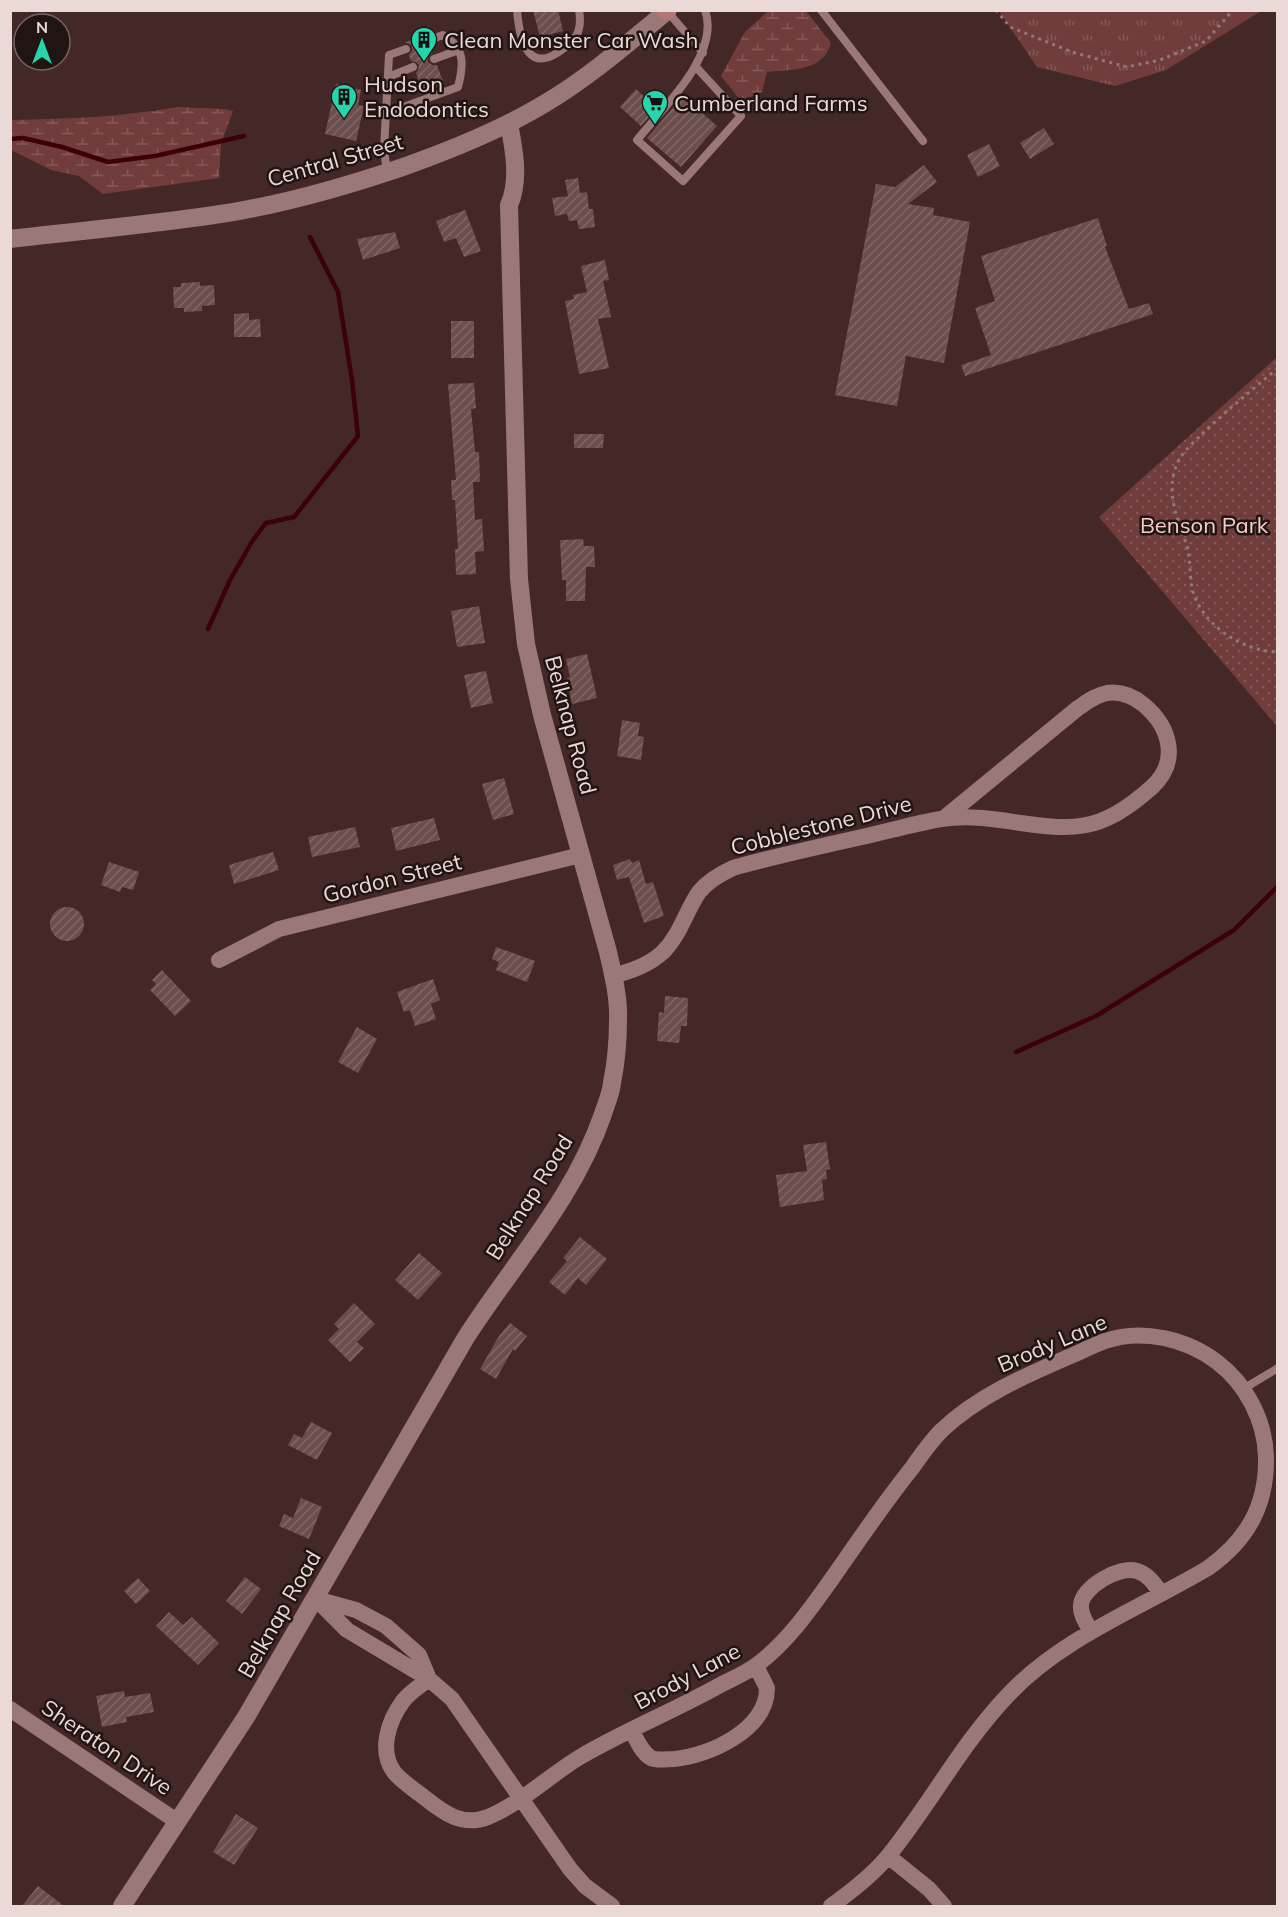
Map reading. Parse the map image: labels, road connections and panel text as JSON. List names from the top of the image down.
{
  "streets": {
    "street": [
      "Central Street",
      "Belknap Road",
      "Cobblestone Drive",
      "Gordon Street",
      "Brody Lane",
      "Sheraton Drive"
    ]
  },
  "crossings": [
    ["Central Street", "Belknap Road"],
    ["Belknap Road", "Cobblestone Drive"],
    ["Belknap Road", "Gordon Street"],
    ["Belknap Road", "Sheraton Drive"]
  ],
  "parks": ["Benson Park"],
  "places": {
    "building": ["Clean Monster Car Wash", "Hudson Endodontics"],
    "supermarket": ["Cumberland Farms"]
  },
  "north": "top"
}
